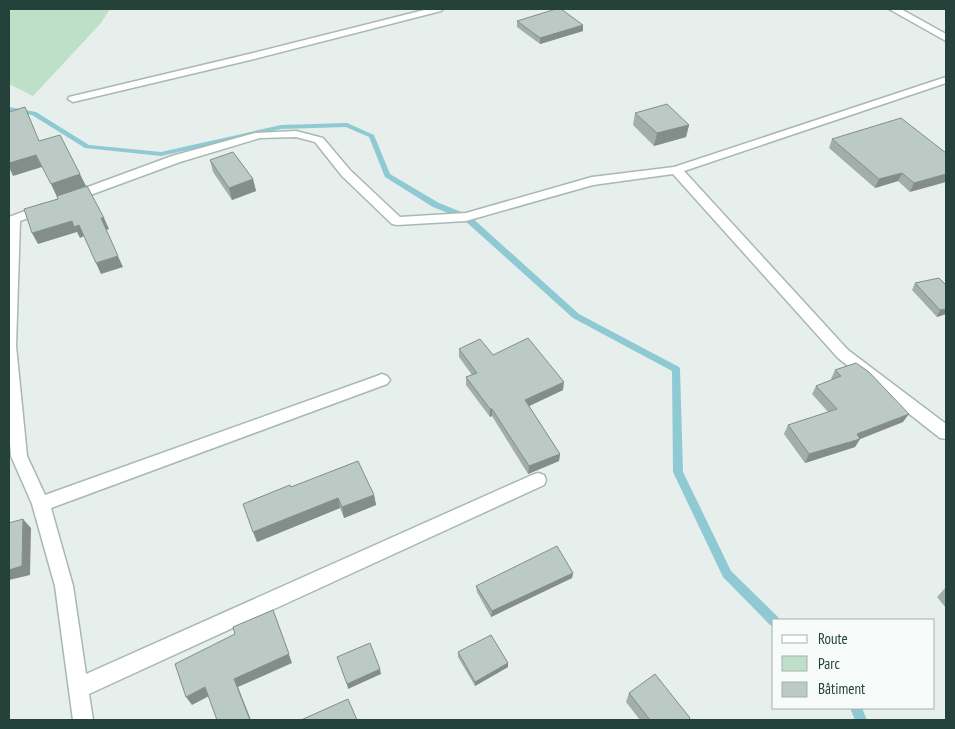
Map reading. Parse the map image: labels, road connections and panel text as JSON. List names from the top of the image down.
{
  "legend": ["Route", "Parc", "Bâtiment"]
}
